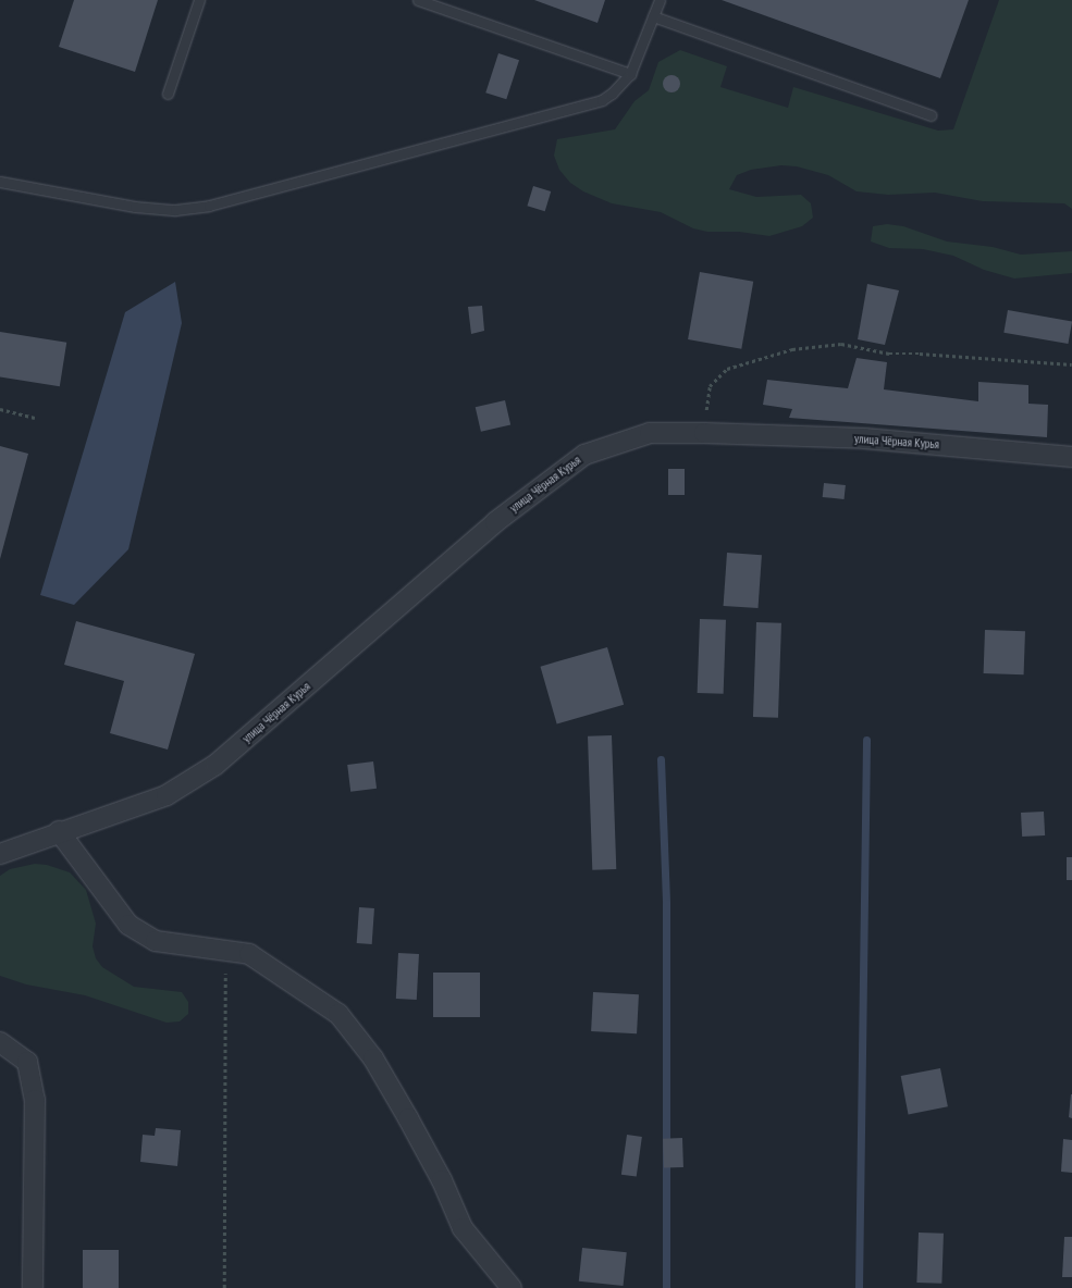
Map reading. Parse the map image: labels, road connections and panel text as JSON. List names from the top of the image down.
{
  "streets": {
    "street": ["улица Чёрная Курья"]
  }
}
